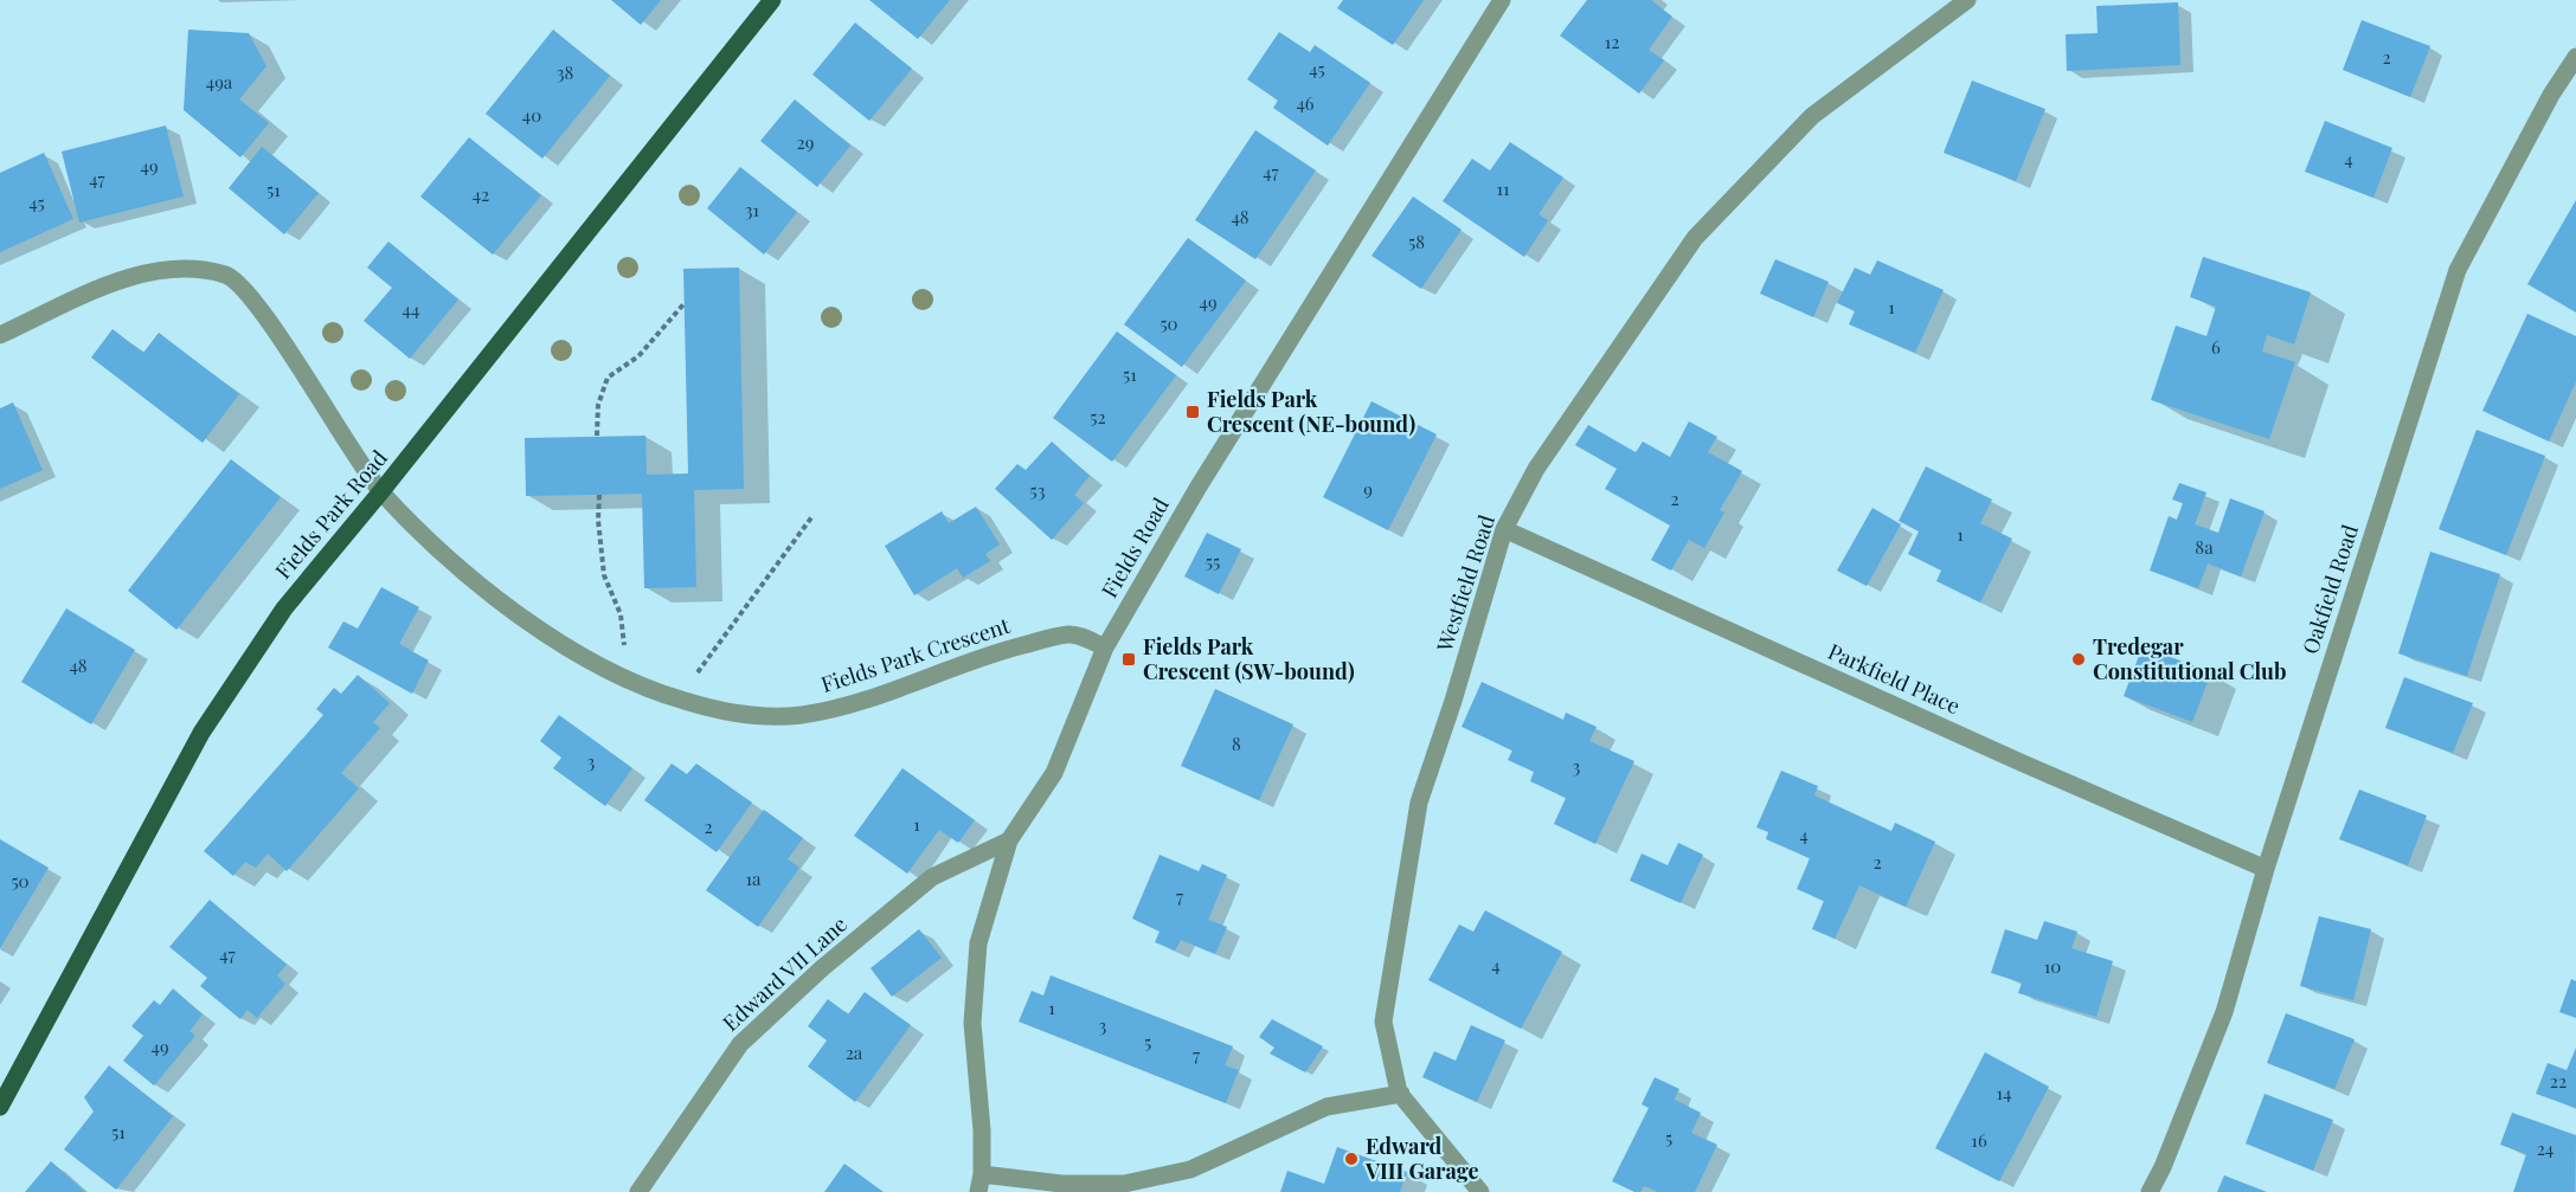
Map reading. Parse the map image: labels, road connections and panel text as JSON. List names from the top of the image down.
{
  "streets": {
    "main road": ["Fields Park Road"],
    "street": [
      "Fields Road",
      "Westfield Road",
      "Oakfield Road",
      "Fields Park Crescent",
      "Parkfield Place",
      "Edward VII Lane"
    ]
  },
  "crossings": [
    ["Fields Park Road", "Fields Park Crescent"],
    ["Fields Road", "Fields Park Crescent"],
    ["Fields Road", "Edward VII Lane"],
    ["Westfield Road", "Parkfield Place"],
    ["Oakfield Road", "Parkfield Place"]
  ],
  "places": {
    "transit": ["Fields Park Crescent (NE-bound)", "Fields Park Crescent (SW-bound)"],
    "other": ["Tredegar Constitutional Club", "Edward VIII Garage"]
  },
  "house_numbers": [
    "12",
    "2",
    "45",
    "38",
    "49a",
    "46",
    "40",
    "29",
    "4",
    "49",
    "47",
    "47",
    "11",
    "51",
    "42",
    "45",
    "31",
    "48",
    "58",
    "49",
    "1",
    "44",
    "50",
    "6",
    "51",
    "52",
    "9",
    "53",
    "2",
    "1",
    "8a",
    "55",
    "48",
    "8",
    "3",
    "3",
    "1",
    "2",
    "4",
    "2",
    "1a",
    "50",
    "7",
    "47",
    "4",
    "10",
    "1",
    "3",
    "5",
    "49",
    "2a",
    "7",
    "22",
    "14",
    "51",
    "5",
    "16",
    "24"
  ]
}
